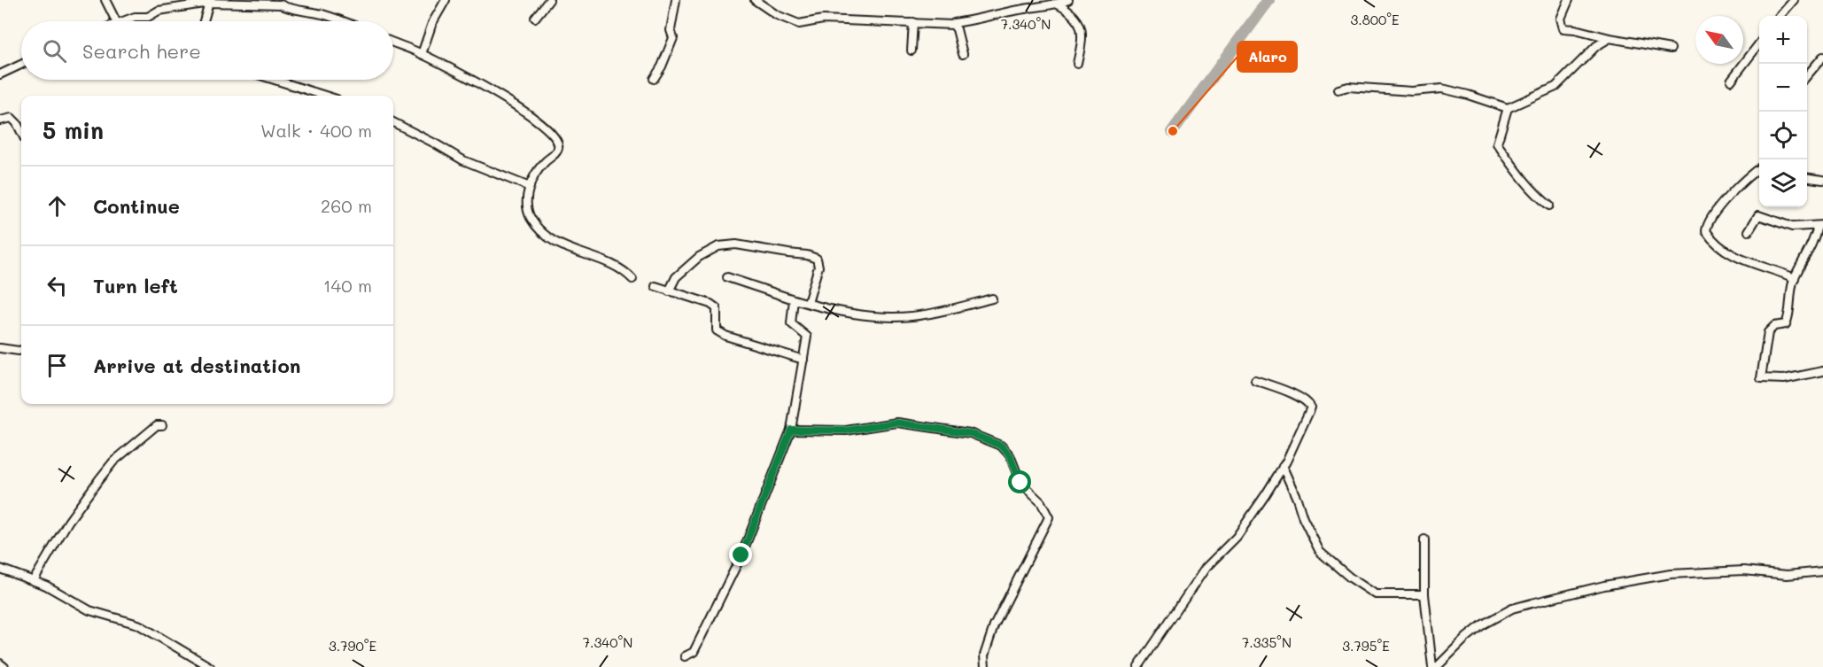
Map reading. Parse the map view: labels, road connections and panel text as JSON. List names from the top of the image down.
{
  "places": ["Alaro"],
  "north": "top left",
  "page": {
    "map_buttons": ["+", "−"],
    "search": "Search here",
    "heading": ["5 min", "Walk · 400 m"],
    "list": [
      ["Continue", "260 m"],
      ["Turn left", "140 m"],
      "Arrive at destination"
    ]
  },
  "coordinates": [
    "3.800°E",
    "7.340°N",
    "7.335°N",
    "3.790°E",
    "3.795°E"
  ]
}
